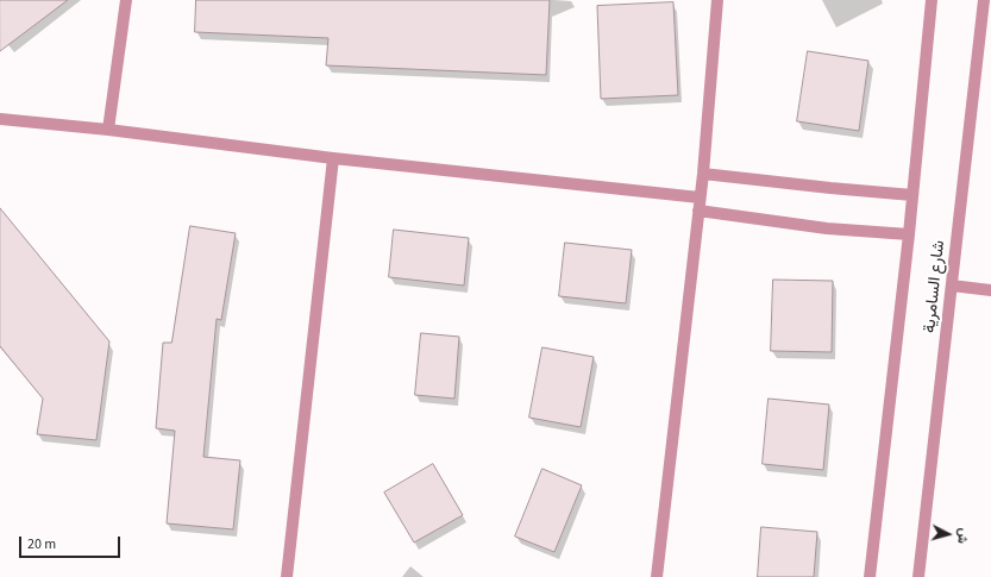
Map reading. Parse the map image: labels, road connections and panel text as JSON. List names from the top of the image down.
{
  "streets": {
    "street": ["شارع السامرية"]
  },
  "scale_bar": "20 m",
  "north": "right"
}
